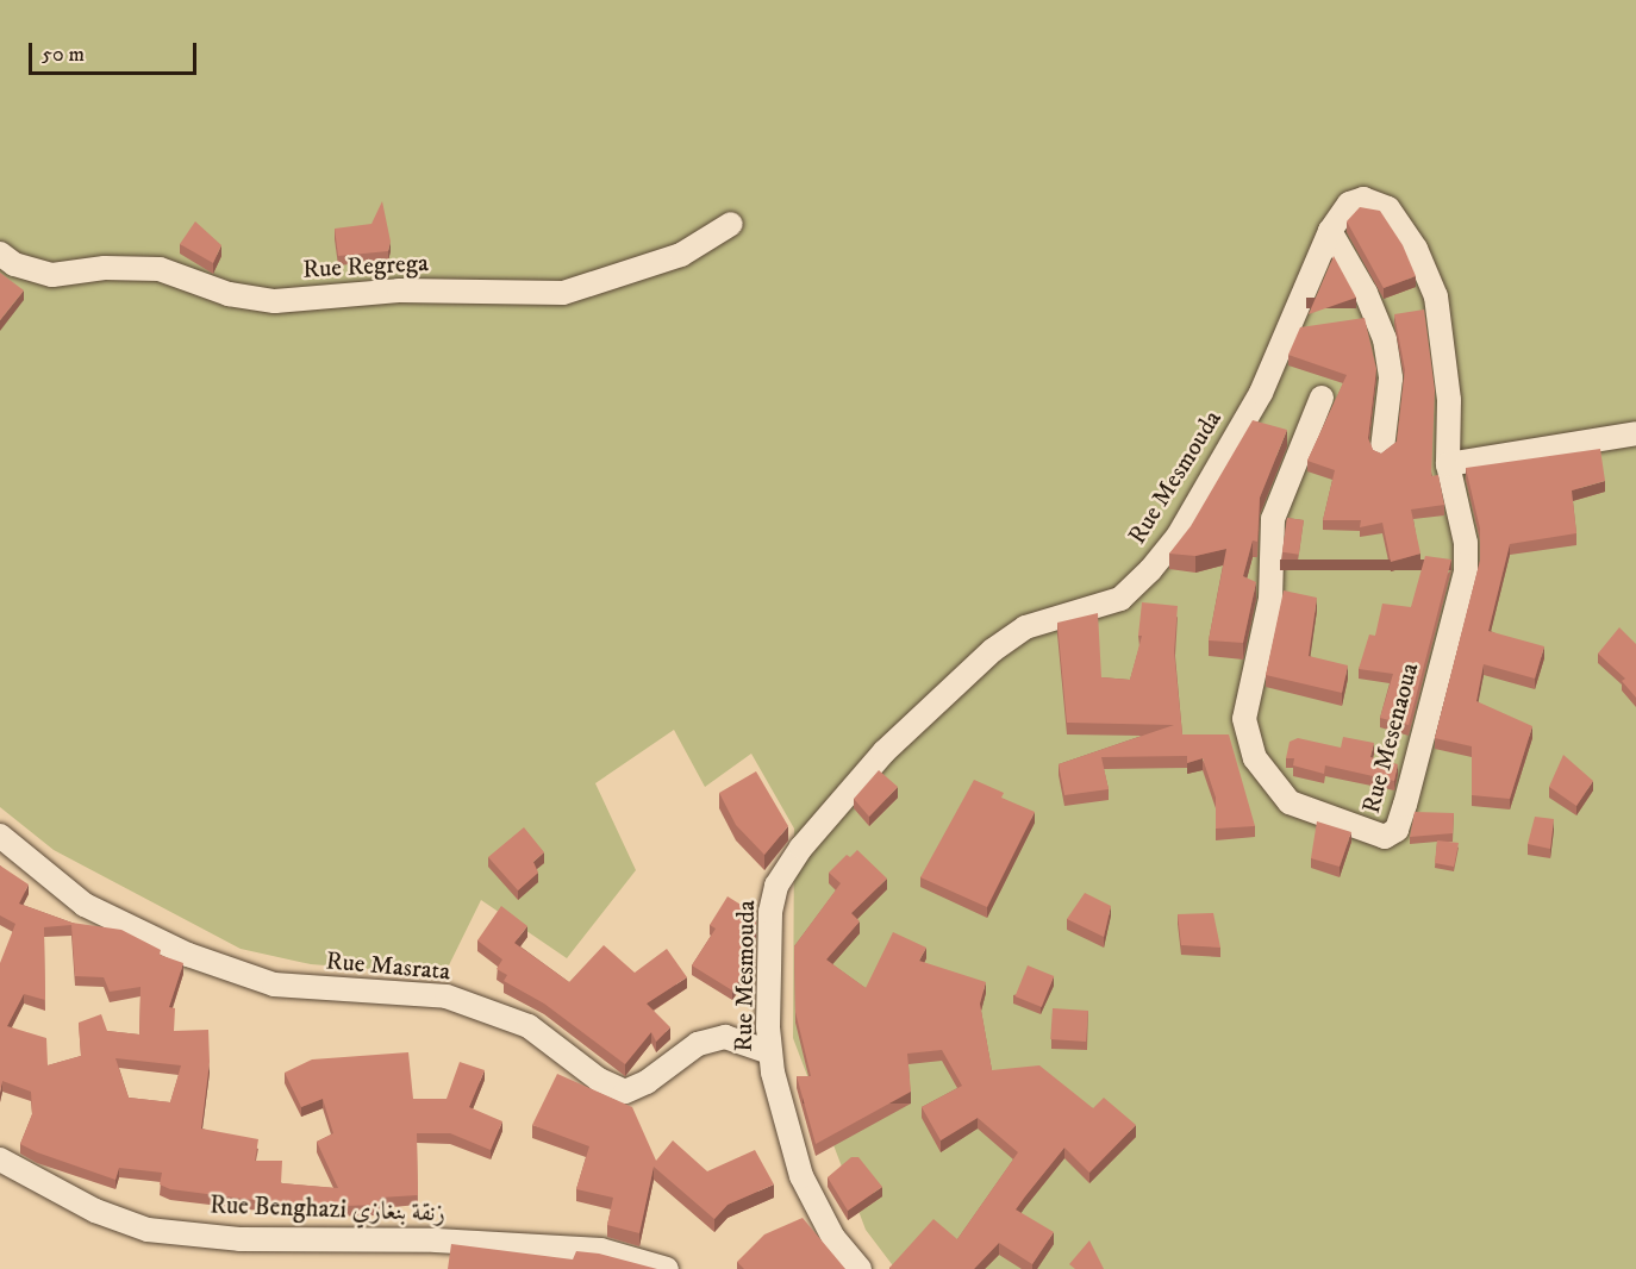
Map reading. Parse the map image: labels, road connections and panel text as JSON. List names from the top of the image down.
{
  "streets": {
    "street": [
      "Rue Regrega",
      "Rue Mesmouda",
      "Rue Mesenaoua",
      "Rue Masrata",
      "Rue Benghazi زنقة بنغازي"
    ]
  },
  "crossings": [
    ["Rue Mesmouda", "Rue Mesenaoua"],
    ["Rue Mesmouda", "Rue Masrata"]
  ],
  "scale_bar": "50 m"
}
